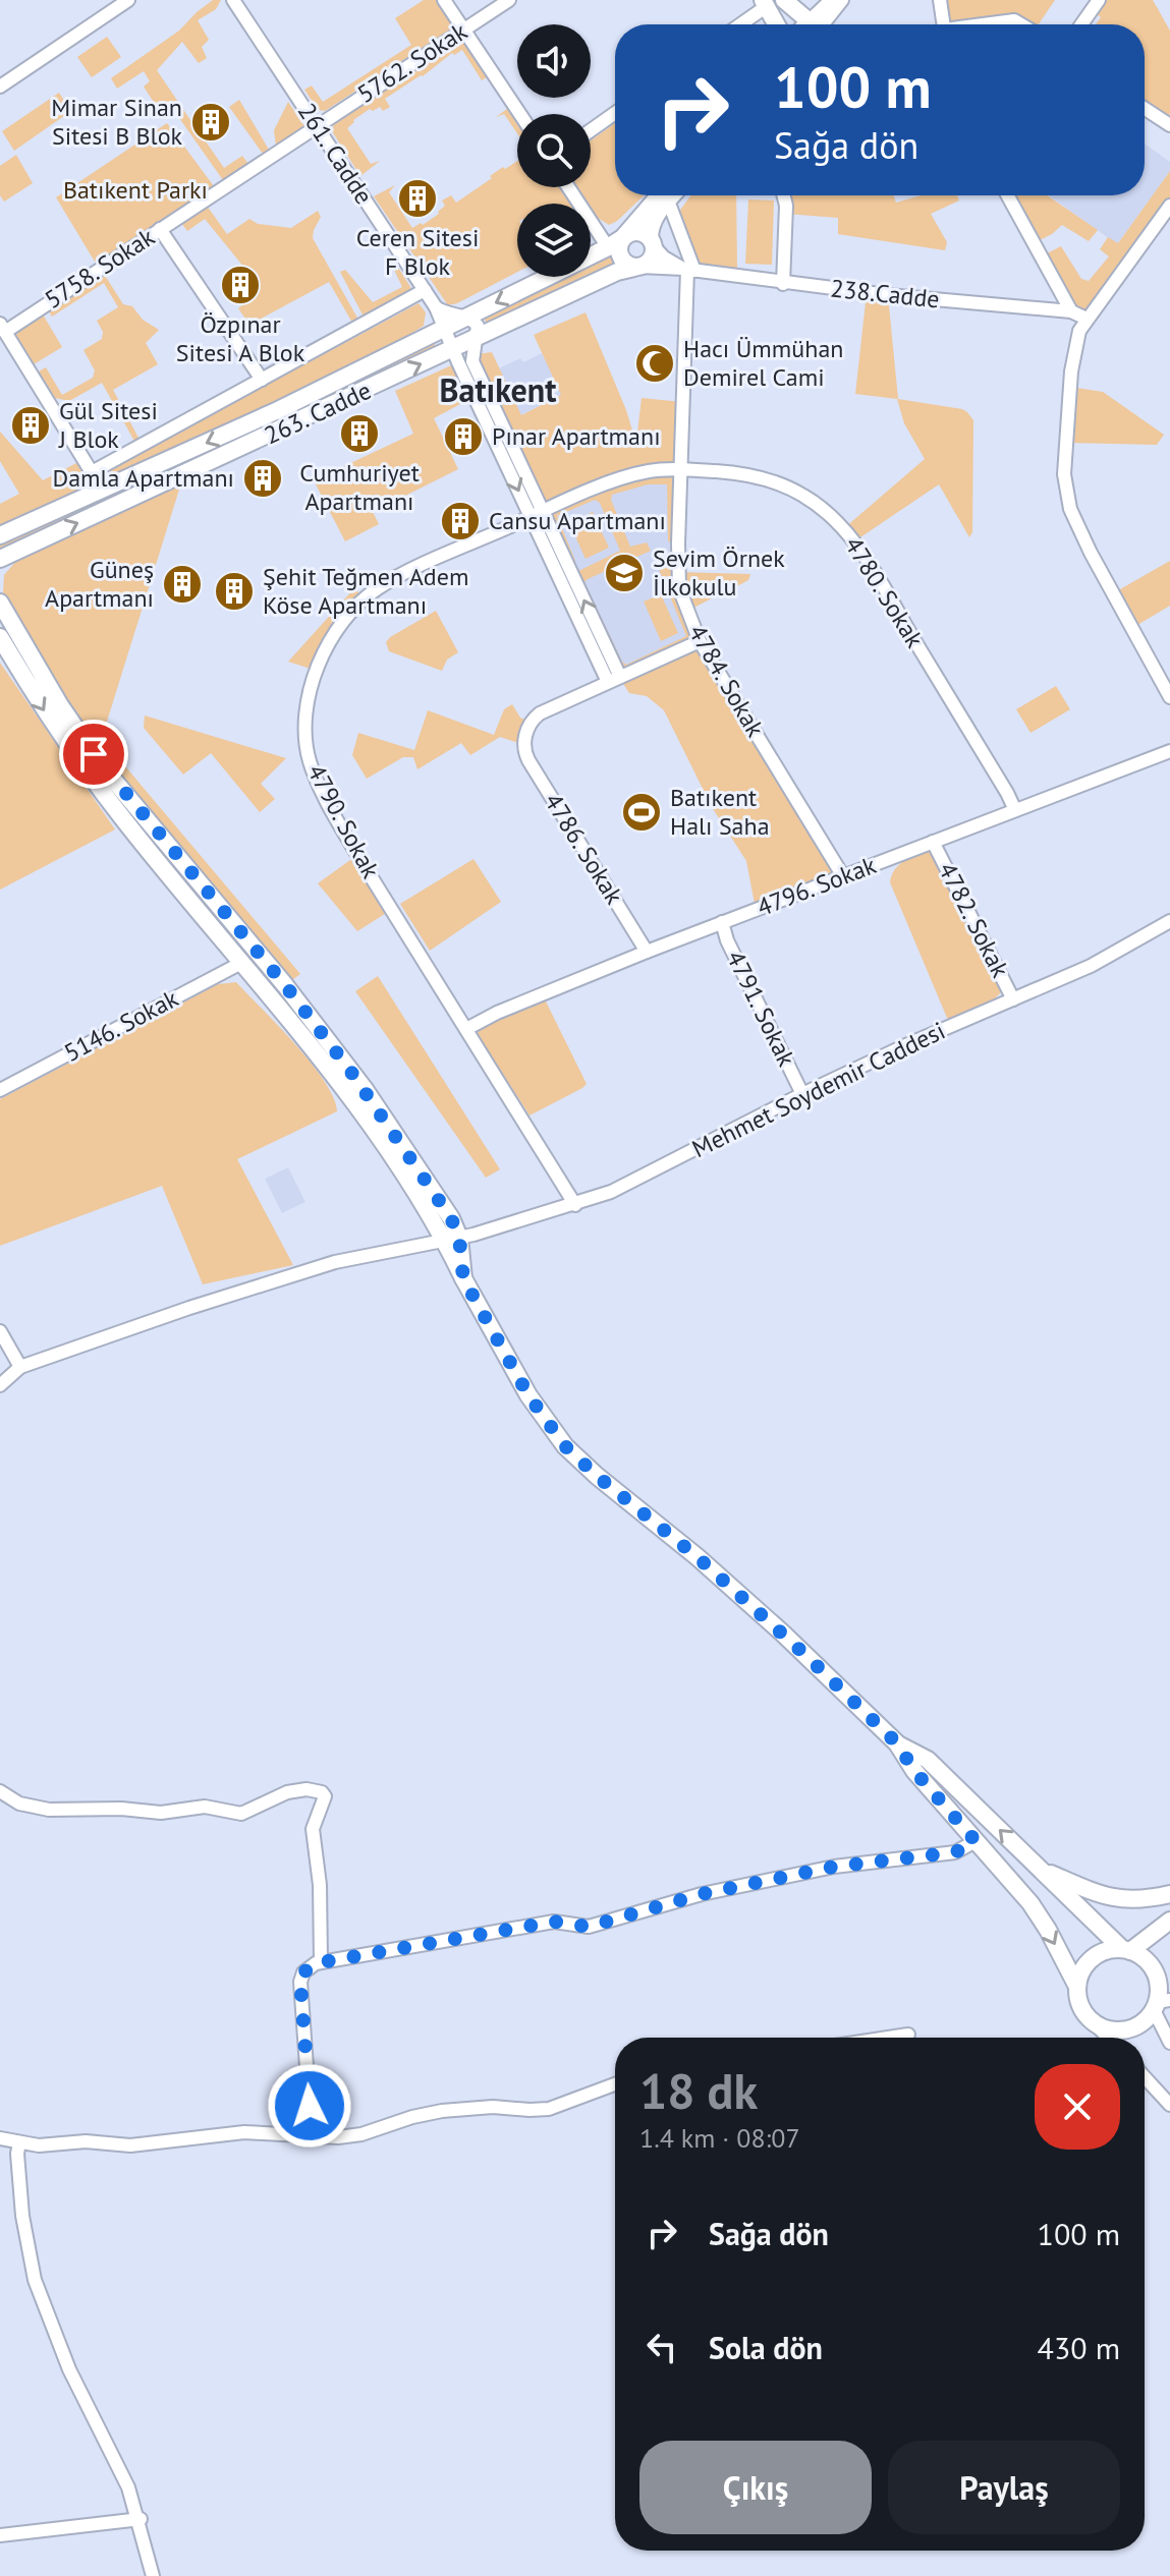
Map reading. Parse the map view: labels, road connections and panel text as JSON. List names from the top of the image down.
{
  "streets": {
    "main road": ["263. Cadde"],
    "street": [
      "5762. Sokak",
      "261. Cadde",
      "5758. Sokak",
      "238.Cadde",
      "4780. Sokak",
      "4784. Sokak",
      "4790. Sokak",
      "4786. Sokak",
      "4796. Sokak",
      "4782. Sokak",
      "4791. Sokak",
      "5146. Sokak",
      "Mehmet Soydemir Caddesi"
    ]
  },
  "crossings": [
    ["5762. Sokak", "261. Cadde"],
    ["5762. Sokak", "5758. Sokak"],
    ["261. Cadde", "5758. Sokak"],
    ["261. Cadde", "263. Cadde"],
    ["261. Cadde", "4780. Sokak"],
    ["261. Cadde", "4790. Sokak"],
    ["261. Cadde", "4786. Sokak"],
    ["238.Cadde", "263. Cadde"],
    ["238.Cadde", "4784. Sokak"],
    ["4780. Sokak", "4784. Sokak"],
    ["4780. Sokak", "4790. Sokak"],
    ["4780. Sokak", "4796. Sokak"],
    ["4784. Sokak", "4796. Sokak"],
    ["4790. Sokak", "4796. Sokak"],
    ["4790. Sokak", "Mehmet Soydemir Caddesi"],
    ["4786. Sokak", "4796. Sokak"],
    ["4796. Sokak", "4782. Sokak"],
    ["4796. Sokak", "4791. Sokak"],
    ["4782. Sokak", "Mehmet Soydemir Caddesi"],
    ["4791. Sokak", "Mehmet Soydemir Caddesi"]
  ],
  "districts": ["Batıkent"],
  "parks": ["Batıkent Parkı"],
  "places": {
    "building": [
      "Mimar Sinan Sitesi B Blok",
      "Ceren Sitesi F Blok",
      "Özpınar Sitesi A Blok",
      "Gül Sitesi J Blok",
      "Cumhuriyet Apartmanı",
      "Pınar Apartmanı",
      "Damla Apartmanı",
      "Cansu Apartmanı",
      "Güneş Apartmanı",
      "Şehit Teğmen Adem Köse Apartmanı"
    ],
    "mosque": ["Hacı Ümmühan Demirel Cami"],
    "school or university": ["Sevim Örnek İlkokulu"],
    "sports": ["Batıkent Halı Saha"]
  },
  "page": {
    "turn": ["100 m", "Sağa dön"],
    "heading": ["18 dk", "1.4 km · 08:07"],
    "list": [
      {
        "name": "Sağa dön",
        "value": "100 m"
      },
      {
        "name": "Sola dön",
        "value": "430 m"
      }
    ],
    "buttons": ["Çıkış", "Paylaş"]
  }
}
